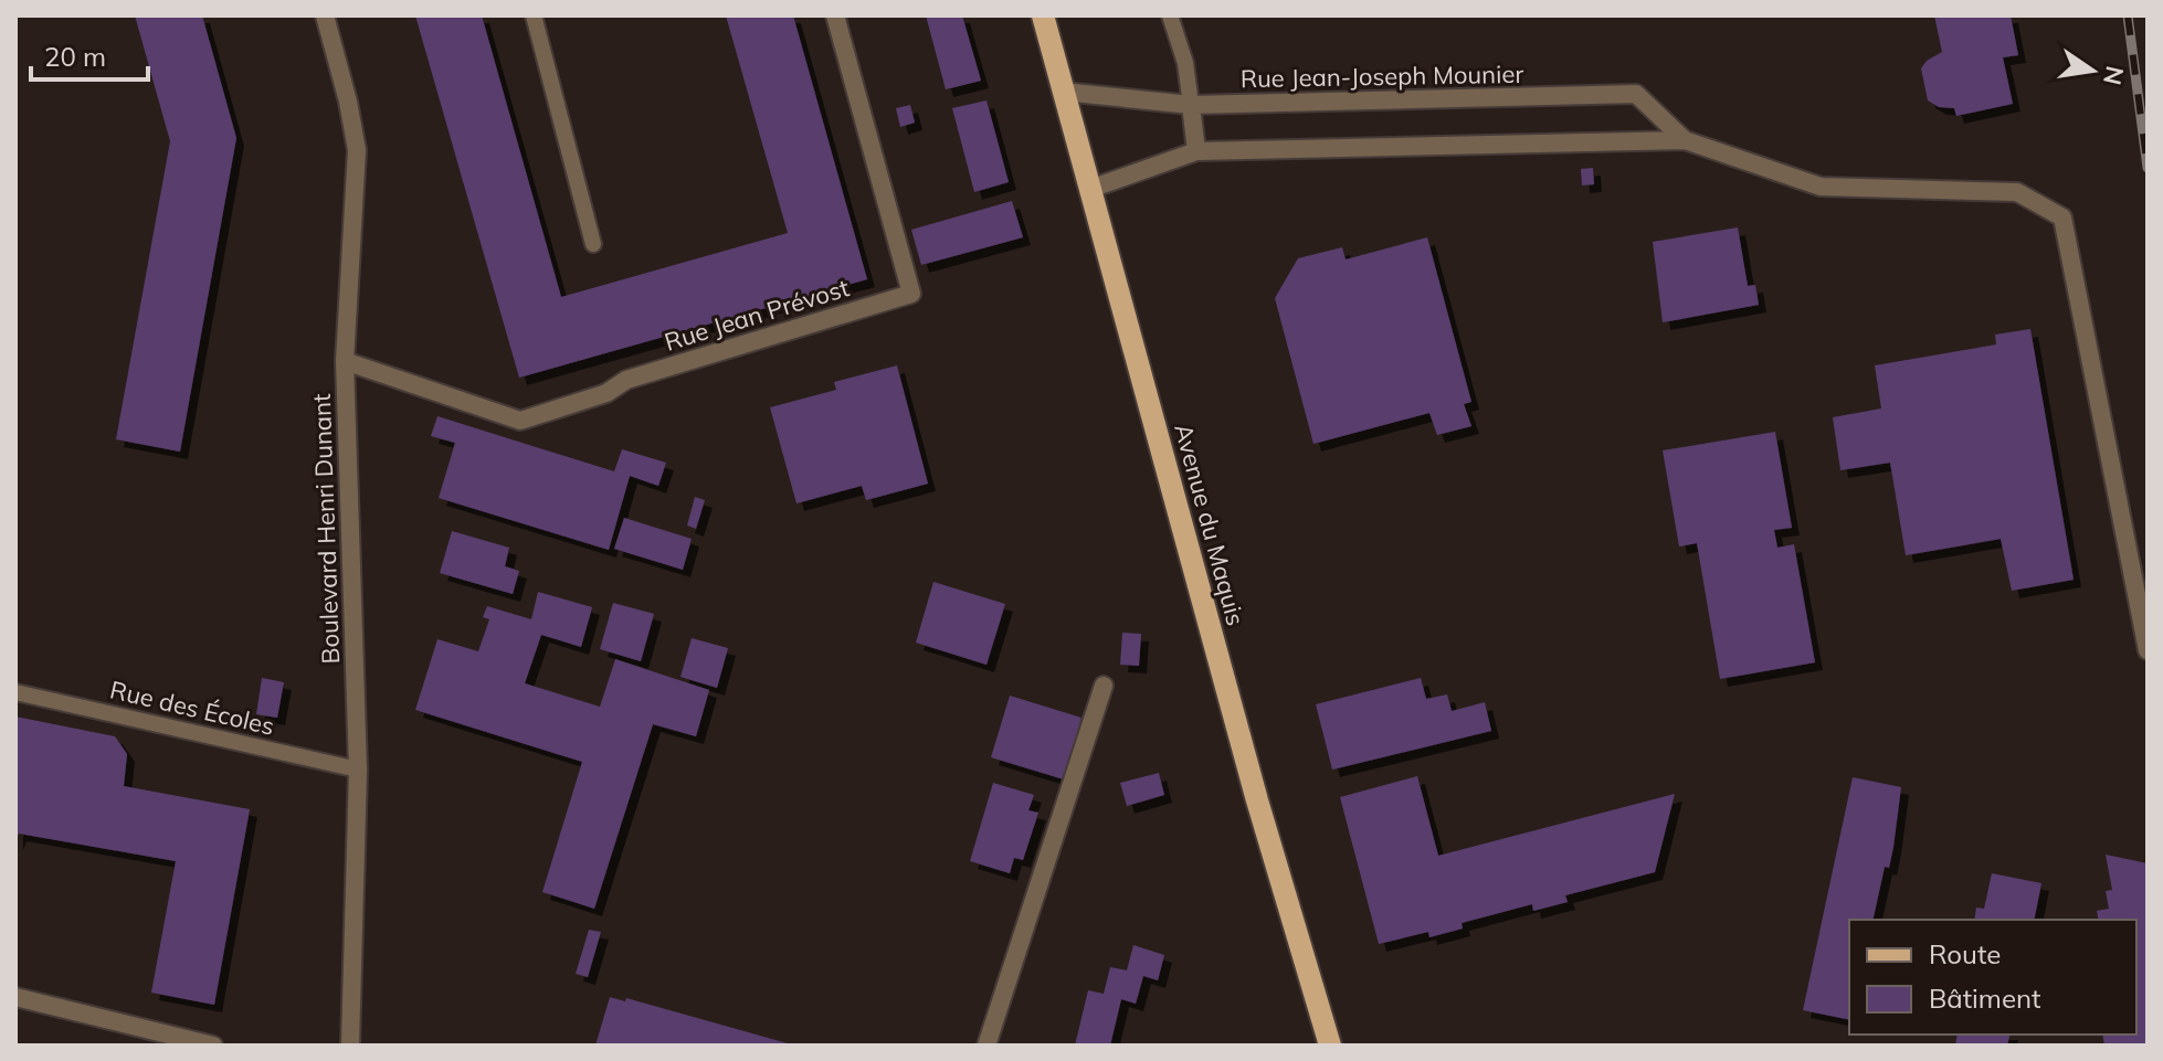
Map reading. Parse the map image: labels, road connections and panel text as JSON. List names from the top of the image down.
{
  "streets": {
    "main road": ["Avenue du Maquis"],
    "street": ["Rue Jean-Joseph Mounier", "Rue Jean Prévost", "Boulevard Henri Dunant"],
    "lane": ["Rue des Écoles"]
  },
  "crossings": [
    ["Rue Jean-Joseph Mounier", "Avenue du Maquis"],
    ["Rue Jean Prévost", "Boulevard Henri Dunant"],
    ["Boulevard Henri Dunant", "Rue des Écoles"]
  ],
  "legend": ["Route", "Bâtiment"],
  "scale_bar": "20 m",
  "north": "right"
}
